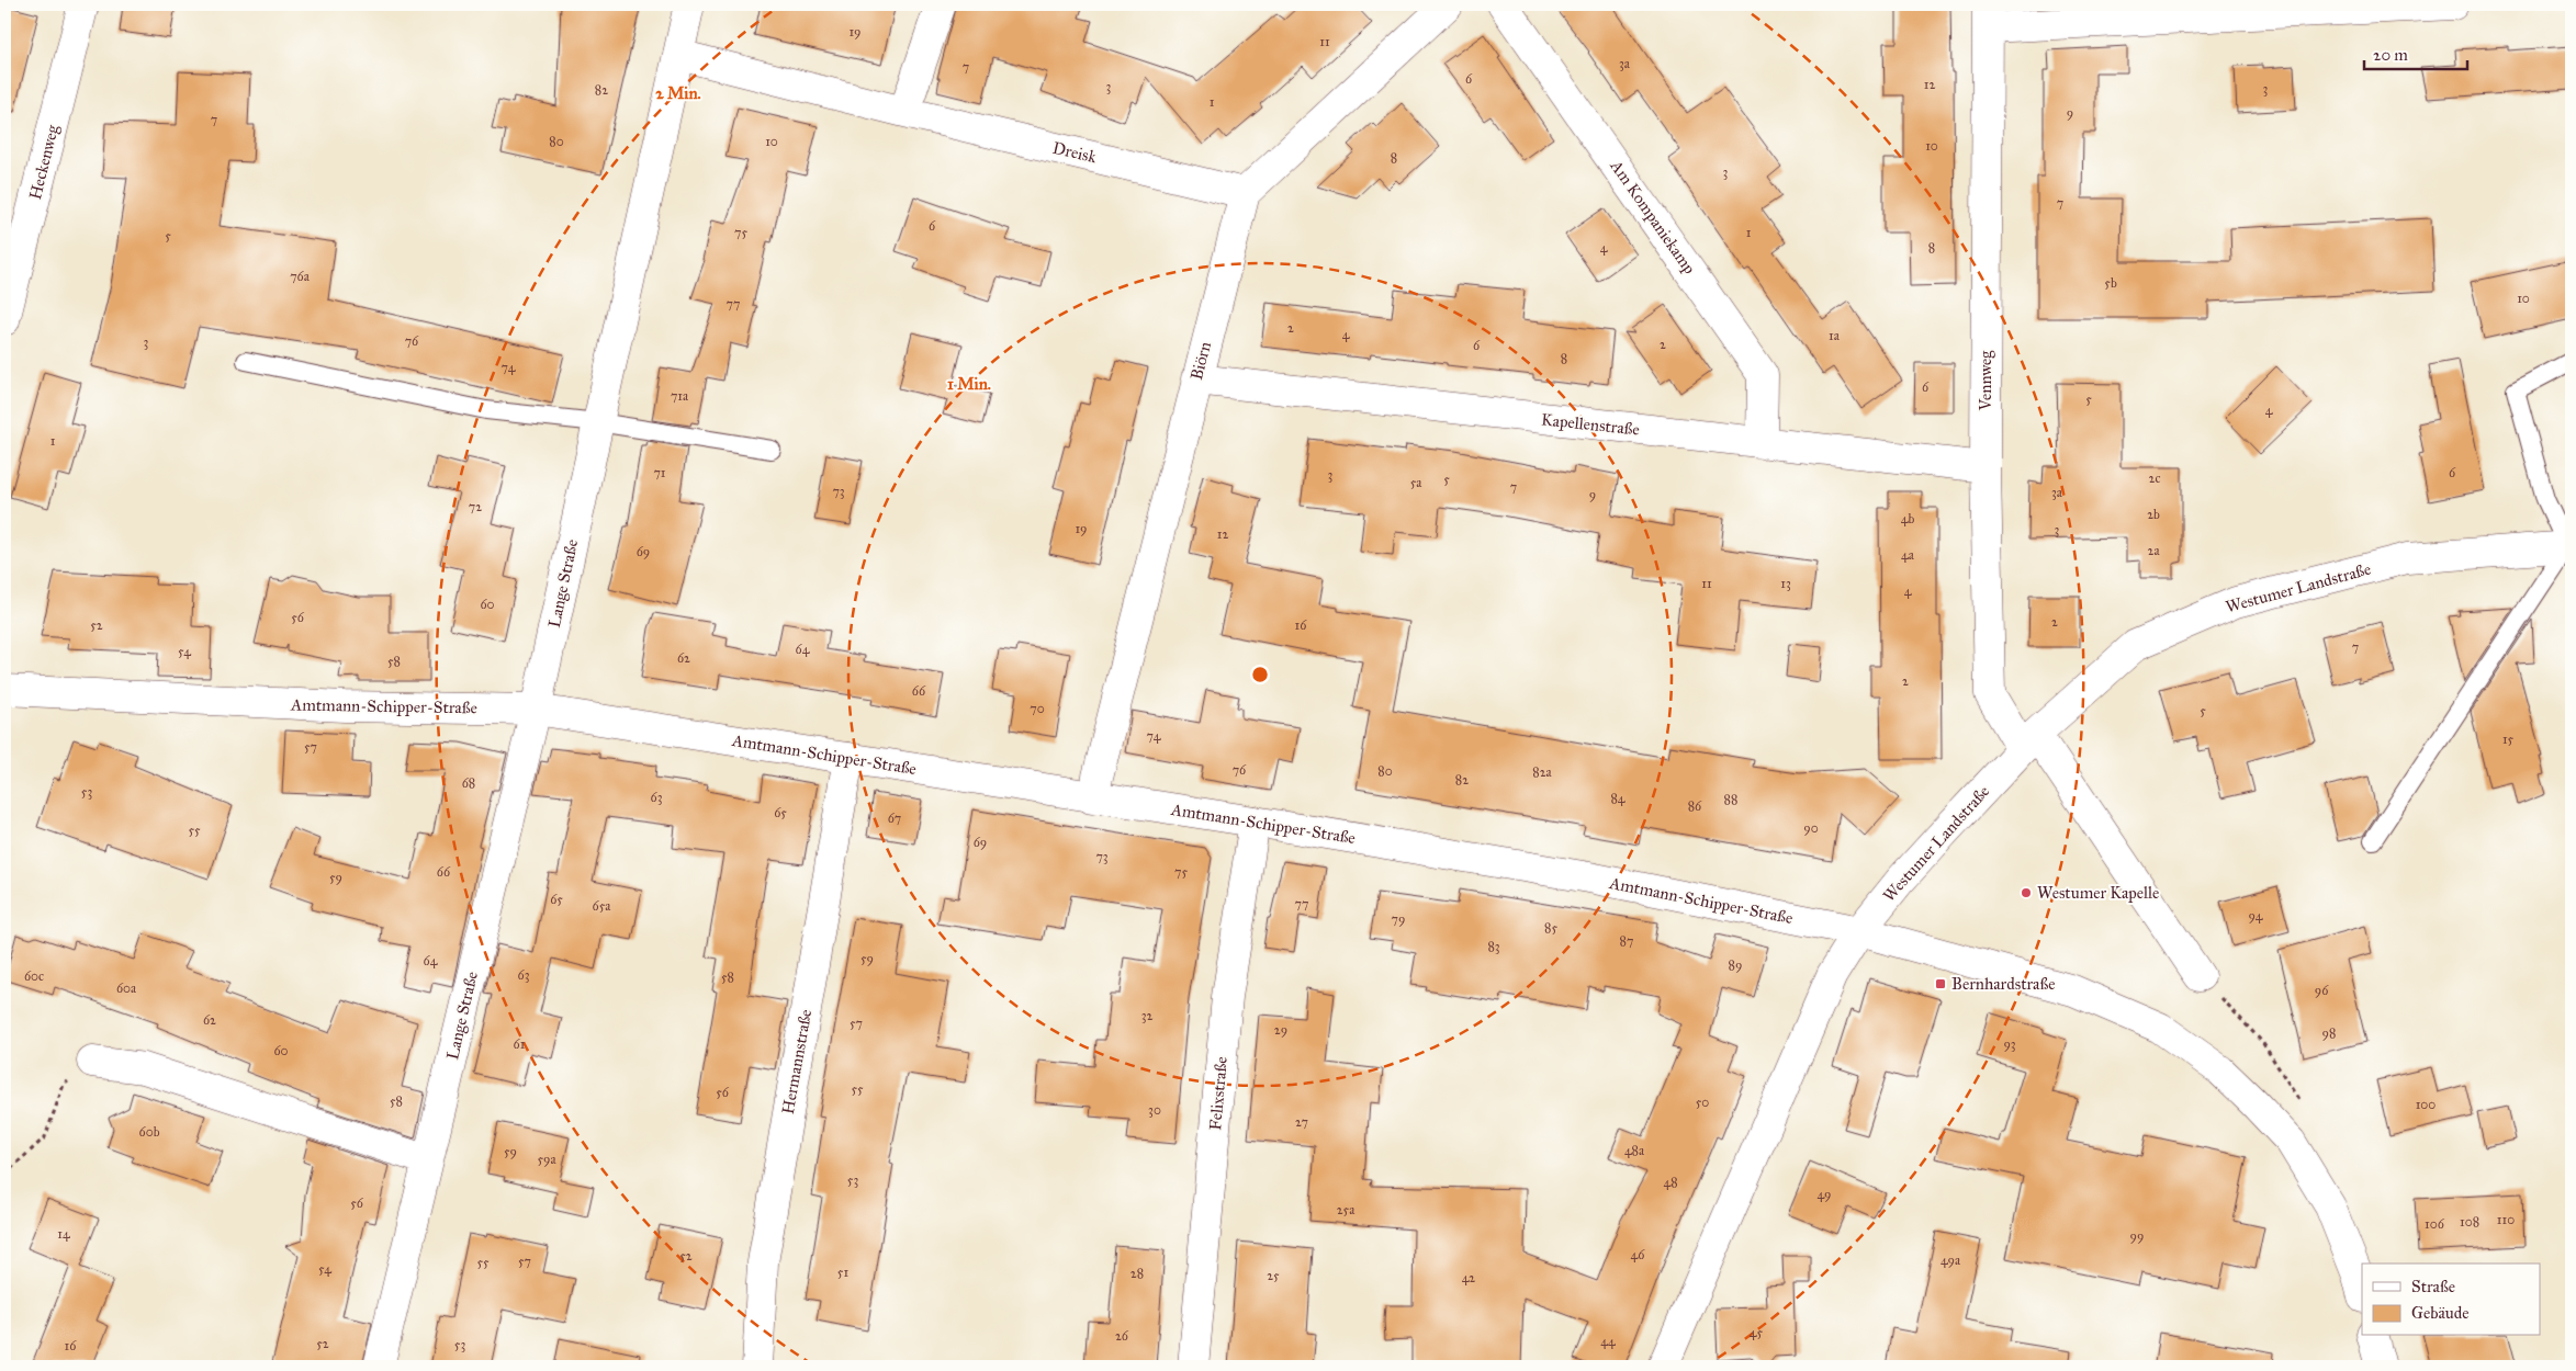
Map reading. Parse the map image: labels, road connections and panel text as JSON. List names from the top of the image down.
{
  "streets": {
    "street": [
      "Dreisk",
      "Heckenweg",
      "Am Kompaniekamp",
      "Biörn",
      "Vennweg",
      "Kapellenstraße",
      "Lange Straße",
      "Westumer Landstraße",
      "Amtmann-Schipper-Straße",
      "Hermannstraße",
      "Felixstraße"
    ]
  },
  "crossings": [
    ["Dreisk", "Biörn"],
    ["Dreisk", "Lange Straße"],
    ["Am Kompaniekamp", "Kapellenstraße"],
    ["Biörn", "Kapellenstraße"],
    ["Biörn", "Amtmann-Schipper-Straße"],
    ["Vennweg", "Kapellenstraße"],
    ["Vennweg", "Westumer Landstraße"],
    ["Lange Straße", "Amtmann-Schipper-Straße"],
    ["Westumer Landstraße", "Amtmann-Schipper-Straße"],
    ["Amtmann-Schipper-Straße", "Hermannstraße"],
    ["Amtmann-Schipper-Straße", "Felixstraße"]
  ],
  "places": {
    "other": ["Westumer Kapelle"],
    "transit": ["Bernhardstraße"]
  },
  "house_numbers": [
    "19",
    "11",
    "3a",
    "7",
    "6",
    "12",
    "3",
    "3",
    "82",
    "1",
    "9",
    "7",
    "80",
    "10",
    "10",
    "8",
    "3",
    "7",
    "6",
    "75",
    "1",
    "5",
    "4",
    "8",
    "76a",
    "5b",
    "10",
    "77",
    "2",
    "4",
    "1a",
    "76",
    "3",
    "2",
    "6",
    "8",
    "74",
    "6",
    "71a",
    "5",
    "4",
    "1",
    "71",
    "6",
    "3",
    "2c",
    "5",
    "5a",
    "7",
    "73",
    "3a",
    "9",
    "72",
    "2b",
    "4b",
    "19",
    "3",
    "12",
    "2a",
    "69",
    "4a",
    "11",
    "13",
    "4",
    "60",
    "56",
    "2",
    "52",
    "16",
    "7",
    "64",
    "54",
    "62",
    "58",
    "2",
    "66",
    "70",
    "5",
    "74",
    "15",
    "57",
    "76",
    "80",
    "82a",
    "82",
    "68",
    "53",
    "63",
    "84",
    "88",
    "86",
    "65",
    "67",
    "90",
    "55",
    "69",
    "73",
    "66",
    "75",
    "59",
    "65",
    "77",
    "65a",
    "94",
    "79",
    "85",
    "87",
    "83",
    "59",
    "64",
    "89",
    "63",
    "60c",
    "58",
    "60a",
    "96",
    "32",
    "62",
    "57",
    "29",
    "98",
    "61",
    "93",
    "60",
    "55",
    "56",
    "58",
    "50",
    "100",
    "30",
    "27",
    "60b",
    "48a",
    "59",
    "59a",
    "53",
    "48",
    "49",
    "56",
    "25a",
    "110",
    "108",
    "106",
    "14",
    "99",
    "46",
    "52",
    "49a",
    "57",
    "55",
    "54",
    "51",
    "28",
    "25",
    "42",
    "45",
    "26",
    "44",
    "52",
    "53",
    "16"
  ],
  "legend": ["Straße", "Gebäude"],
  "scale_bar": "20 m",
  "rings": ["2 Min.", "1 Min."]
}
